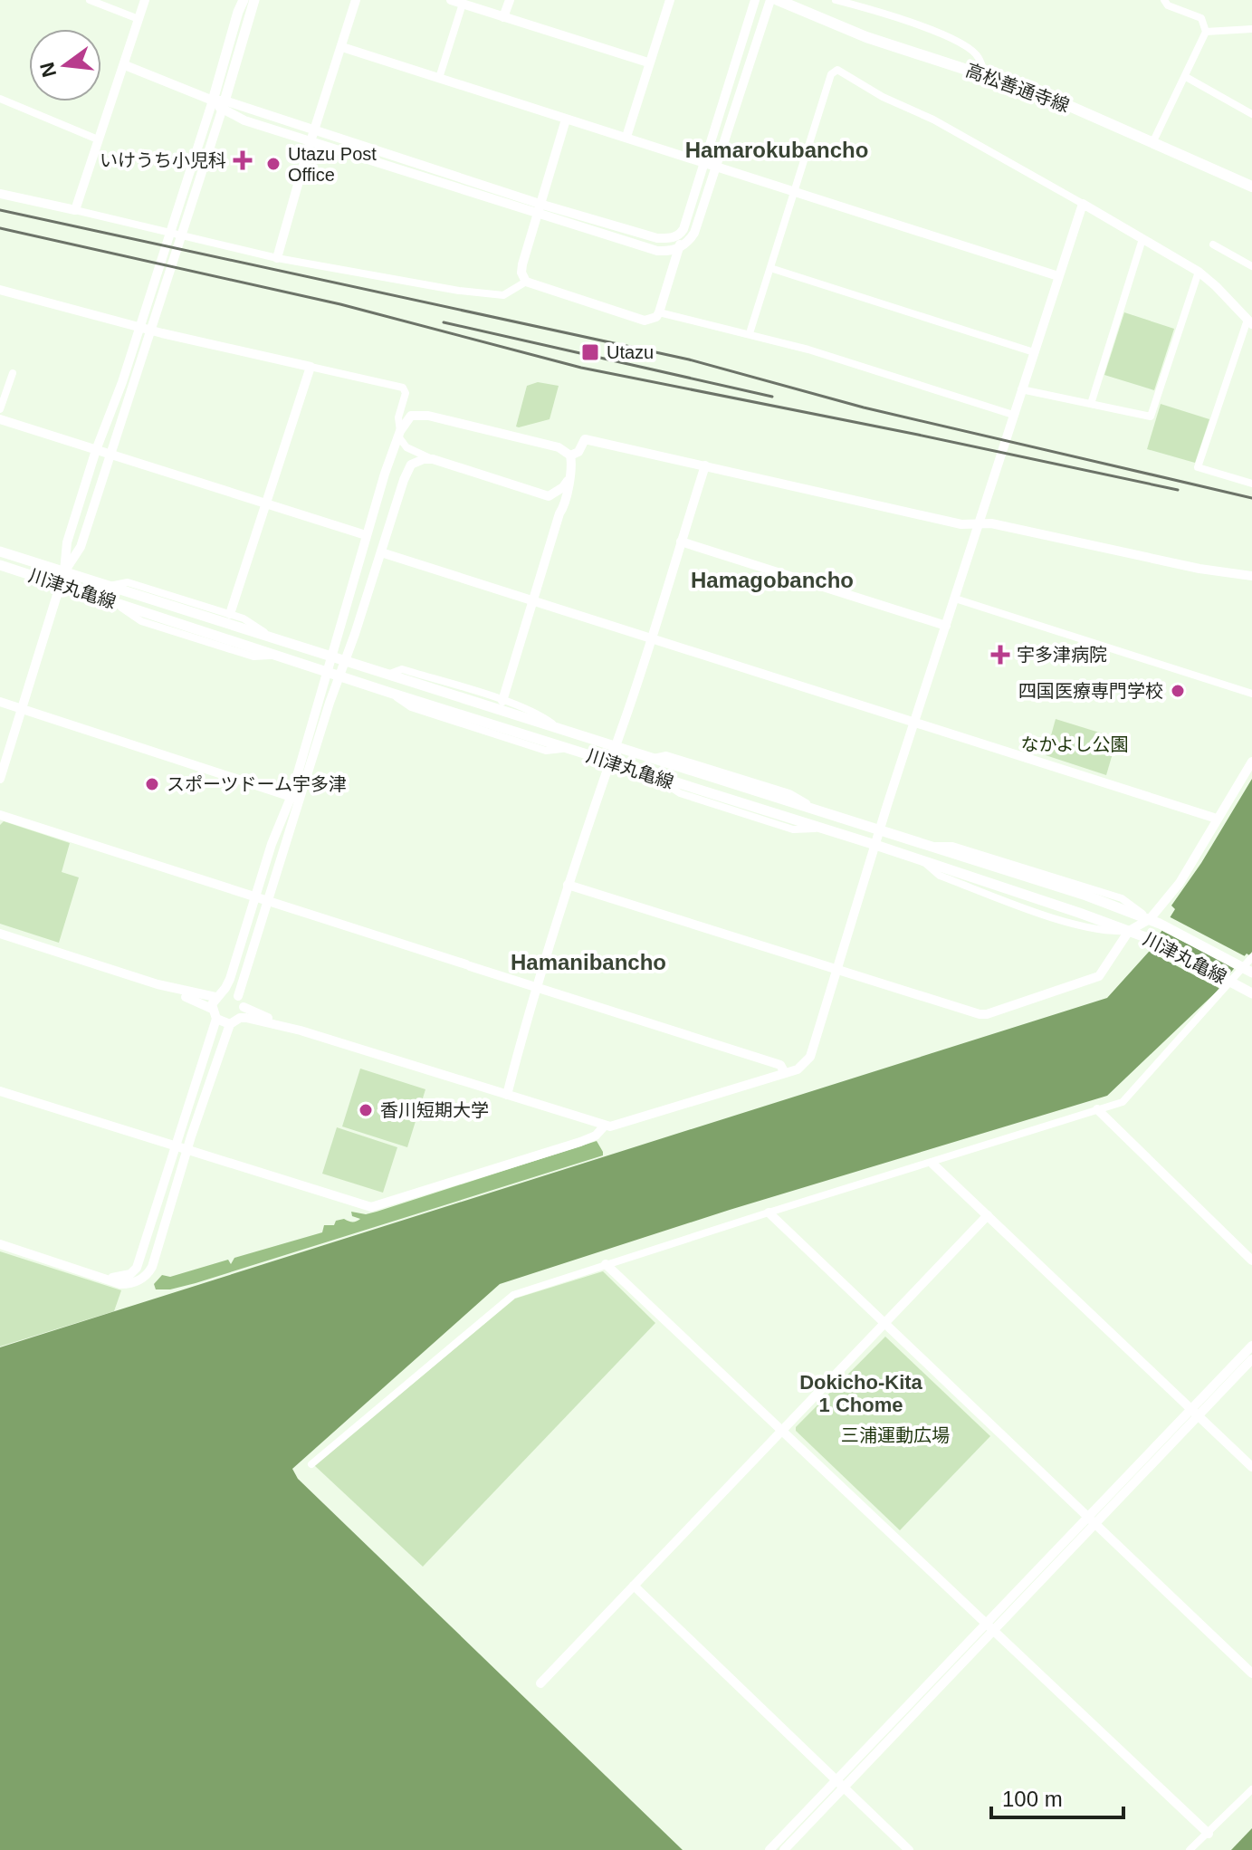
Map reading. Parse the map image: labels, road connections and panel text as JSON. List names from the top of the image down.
{
  "streets": {
    "main road": ["高松善通寺線", "川津丸亀線"]
  },
  "districts": [
    "Hamarokubancho",
    "Hamagobancho",
    "Hamanibancho",
    "Dokicho-Kita 1 Chome"
  ],
  "parks": ["なかよし公園", "三浦運動広場"],
  "places": {
    "health": ["いけうち小児科", "宇多津病院"],
    "other": [
      "Utazu Post Office",
      "四国医療専門学校",
      "スポーツドーム宇多津",
      "香川短期大学"
    ],
    "transit": ["Utazu"]
  },
  "scale_bar": "100 m",
  "north": "left"
}
